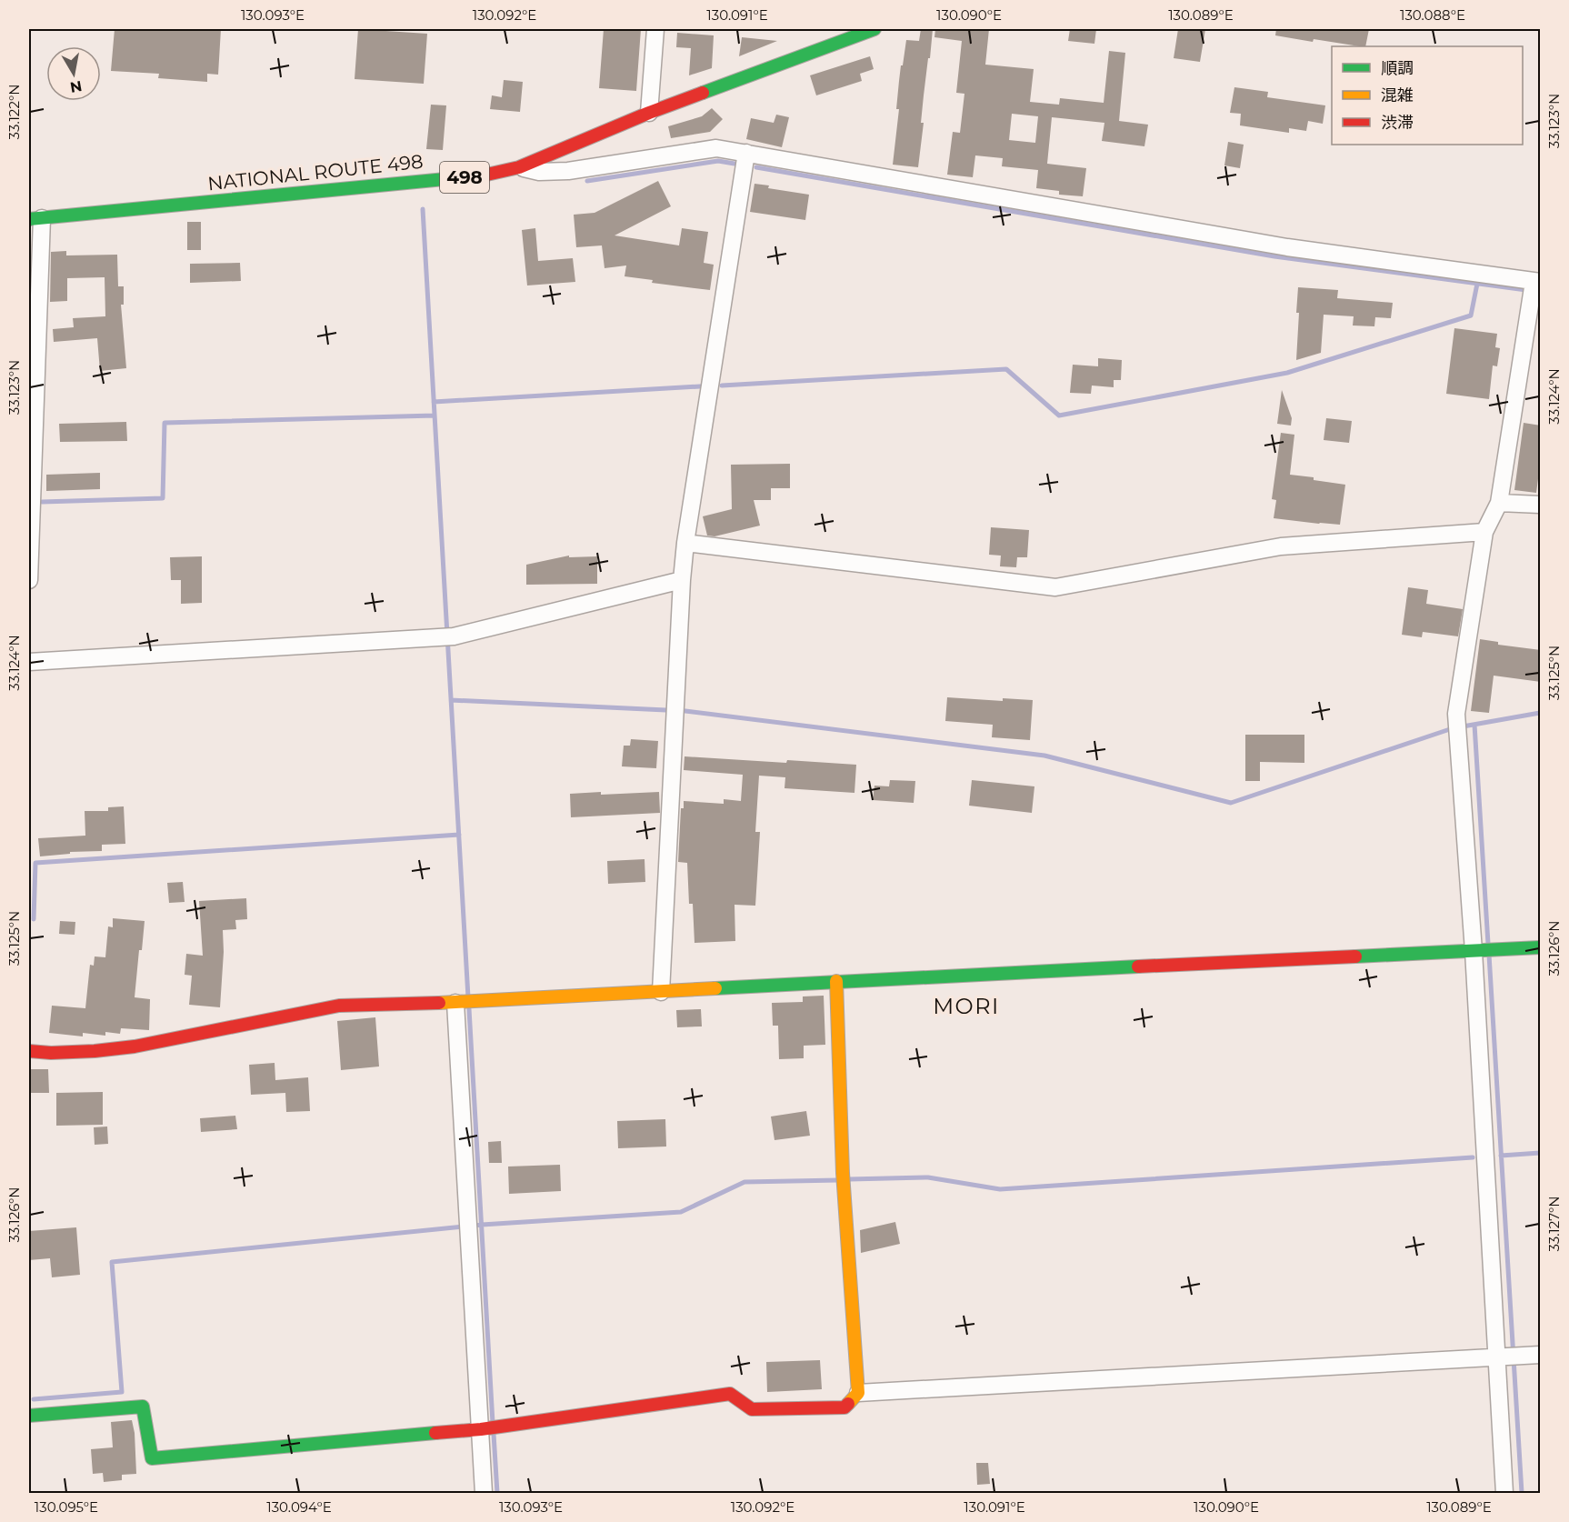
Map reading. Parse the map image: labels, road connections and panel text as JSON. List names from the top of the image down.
{
  "streets": {
    "main road": ["NATIONAL ROUTE 498", "498"]
  },
  "districts": ["MORI"],
  "legend": ["順調", "混雑", "渋滞"],
  "north": "bottom",
  "coordinates": [
    "130.093°E",
    "130.092°E",
    "130.091°E",
    "130.090°E",
    "130.089°E",
    "130.088°E",
    "33.122°N",
    "33.123°N",
    "33.124°N",
    "33.125°N",
    "33.126°N",
    "33.127°N",
    "130.095°E",
    "130.094°E"
  ]
}
